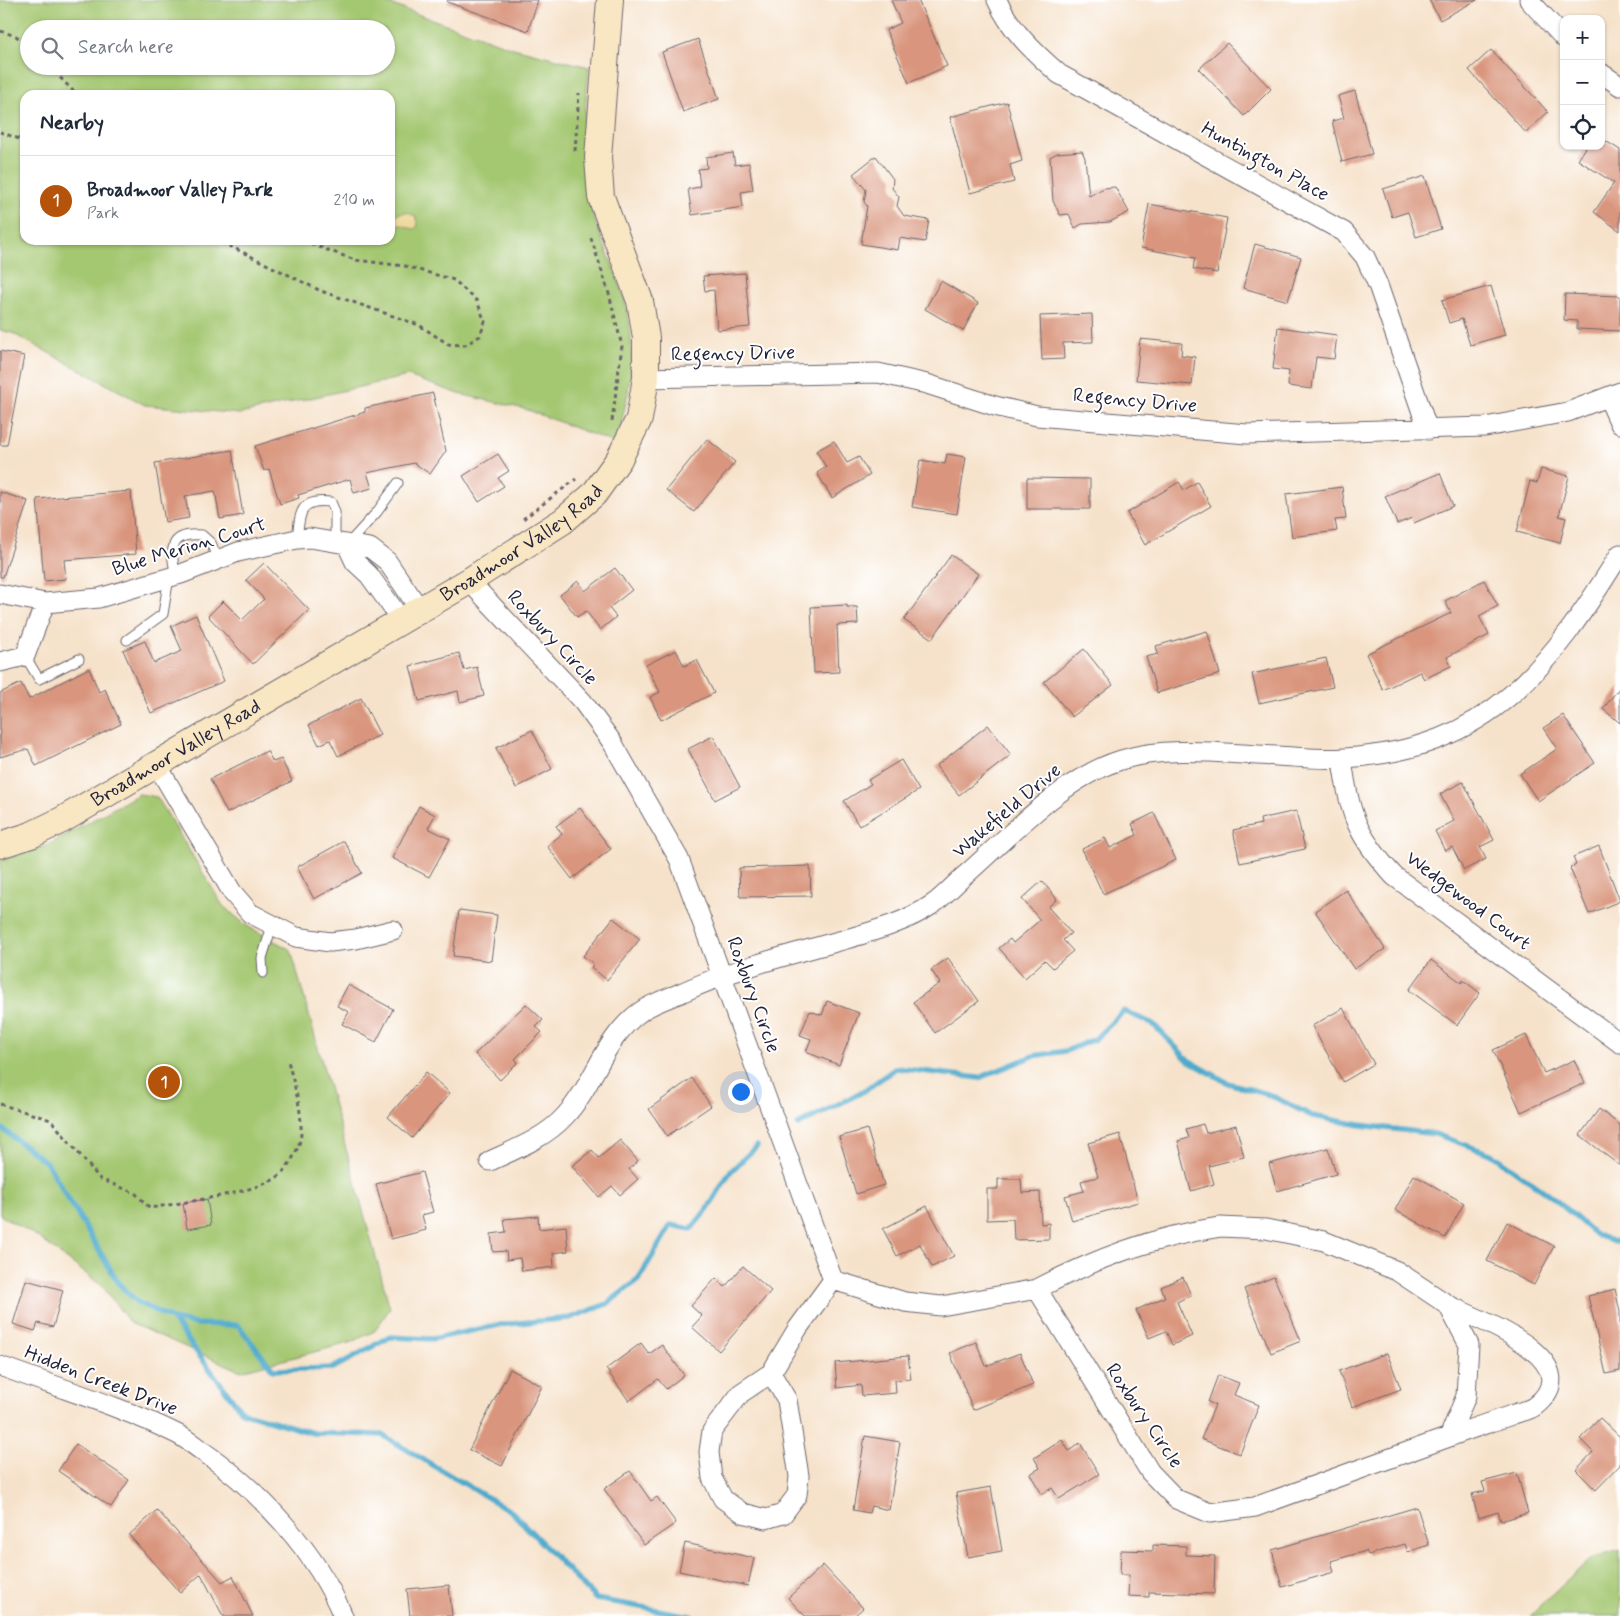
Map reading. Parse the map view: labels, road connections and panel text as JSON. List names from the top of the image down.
{
  "streets": {
    "street": [
      "Huntington Place",
      "Regency Drive",
      "Broadmoor Valley Road",
      "Blue Merion Court",
      "Roxbury Circle",
      "Wakefield Drive",
      "Wedgewood Court",
      "Hidden Creek Drive"
    ]
  },
  "crossings": [
    ["Huntington Place", "Regency Drive"],
    ["Regency Drive", "Broadmoor Valley Road"],
    ["Broadmoor Valley Road", "Roxbury Circle"],
    ["Roxbury Circle", "Wakefield Drive"],
    ["Wakefield Drive", "Wedgewood Court"]
  ],
  "page": {
    "map_buttons": ["+", "−"],
    "search": "Search here",
    "heading": "Nearby",
    "list": [
      {
        "mark": "1",
        "name": "Broadmoor Valley Park",
        "note": "Park",
        "value": "210 m"
      }
    ],
    "pins": "1"
  }
}
